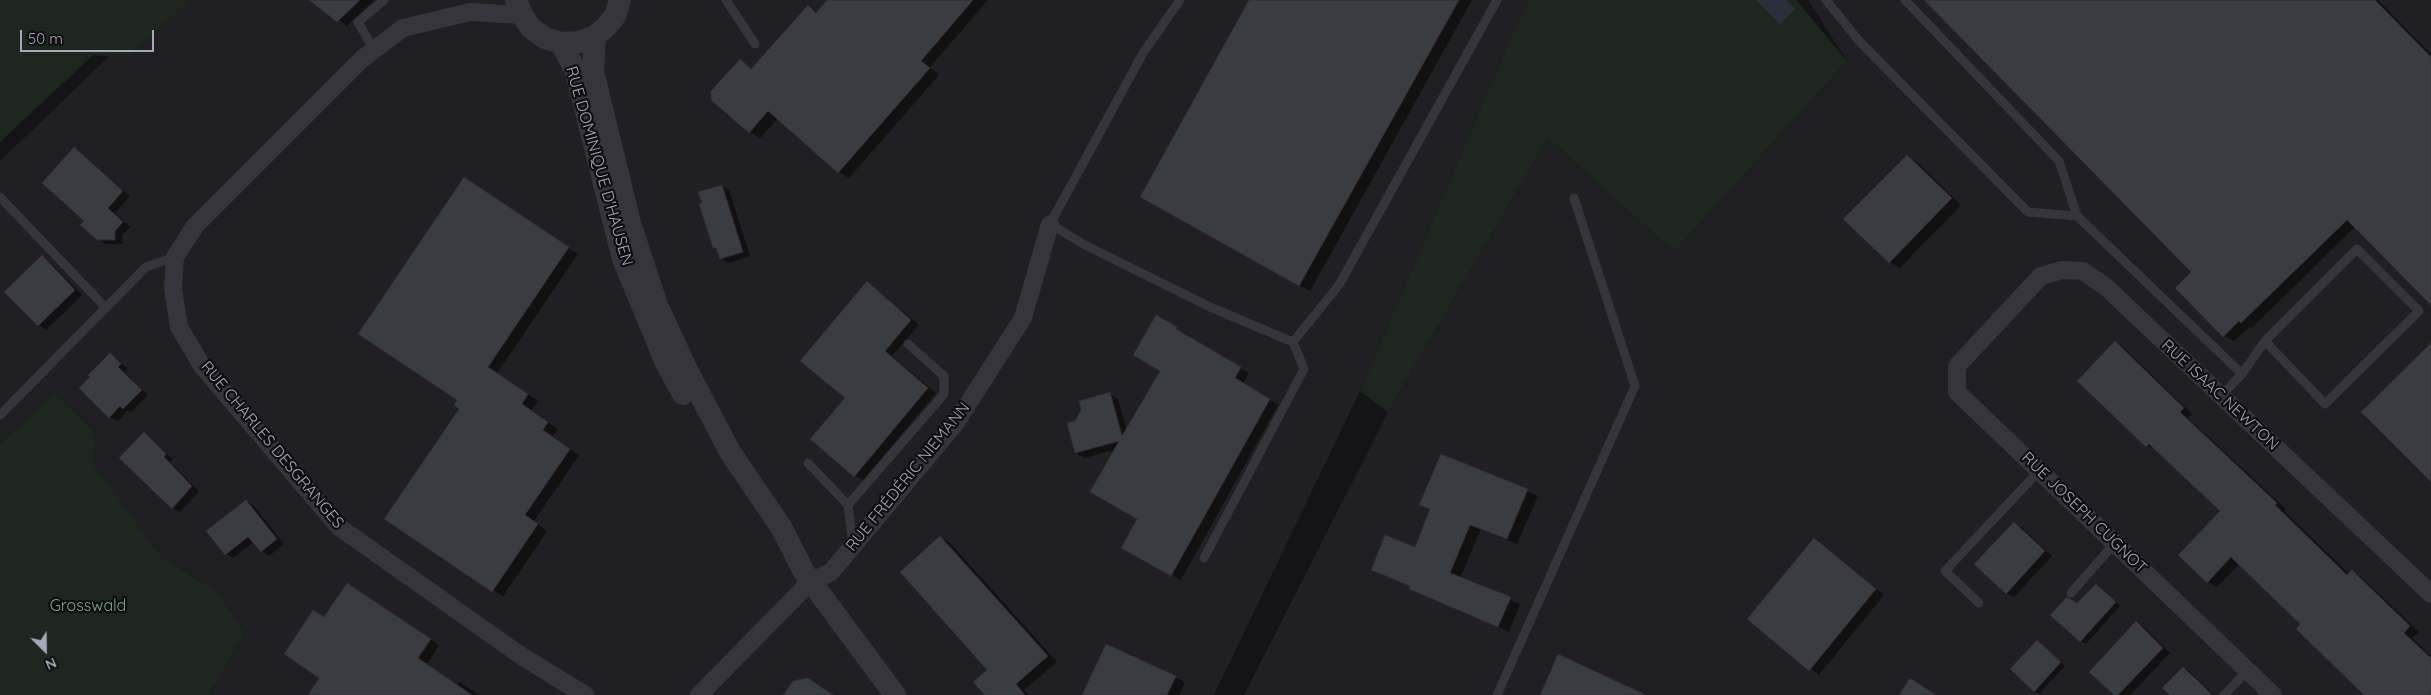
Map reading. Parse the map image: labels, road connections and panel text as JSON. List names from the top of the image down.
{
  "streets": {
    "street": [
      "RUE DOMINIQUE D'HAUSEN",
      "RUE ISAAC NEWTON",
      "RUE CHARLES DESGRANGES",
      "RUE FRÉDÉRIC NIEMANN",
      "RUE JOSEPH CUGNOT"
    ]
  },
  "crossings": [
    ["RUE DOMINIQUE D'HAUSEN", "RUE FRÉDÉRIC NIEMANN"],
    ["RUE ISAAC NEWTON", "RUE JOSEPH CUGNOT"]
  ],
  "parks": ["Grosswald"],
  "scale_bar": "50 m",
  "north": "bottom right"
}
